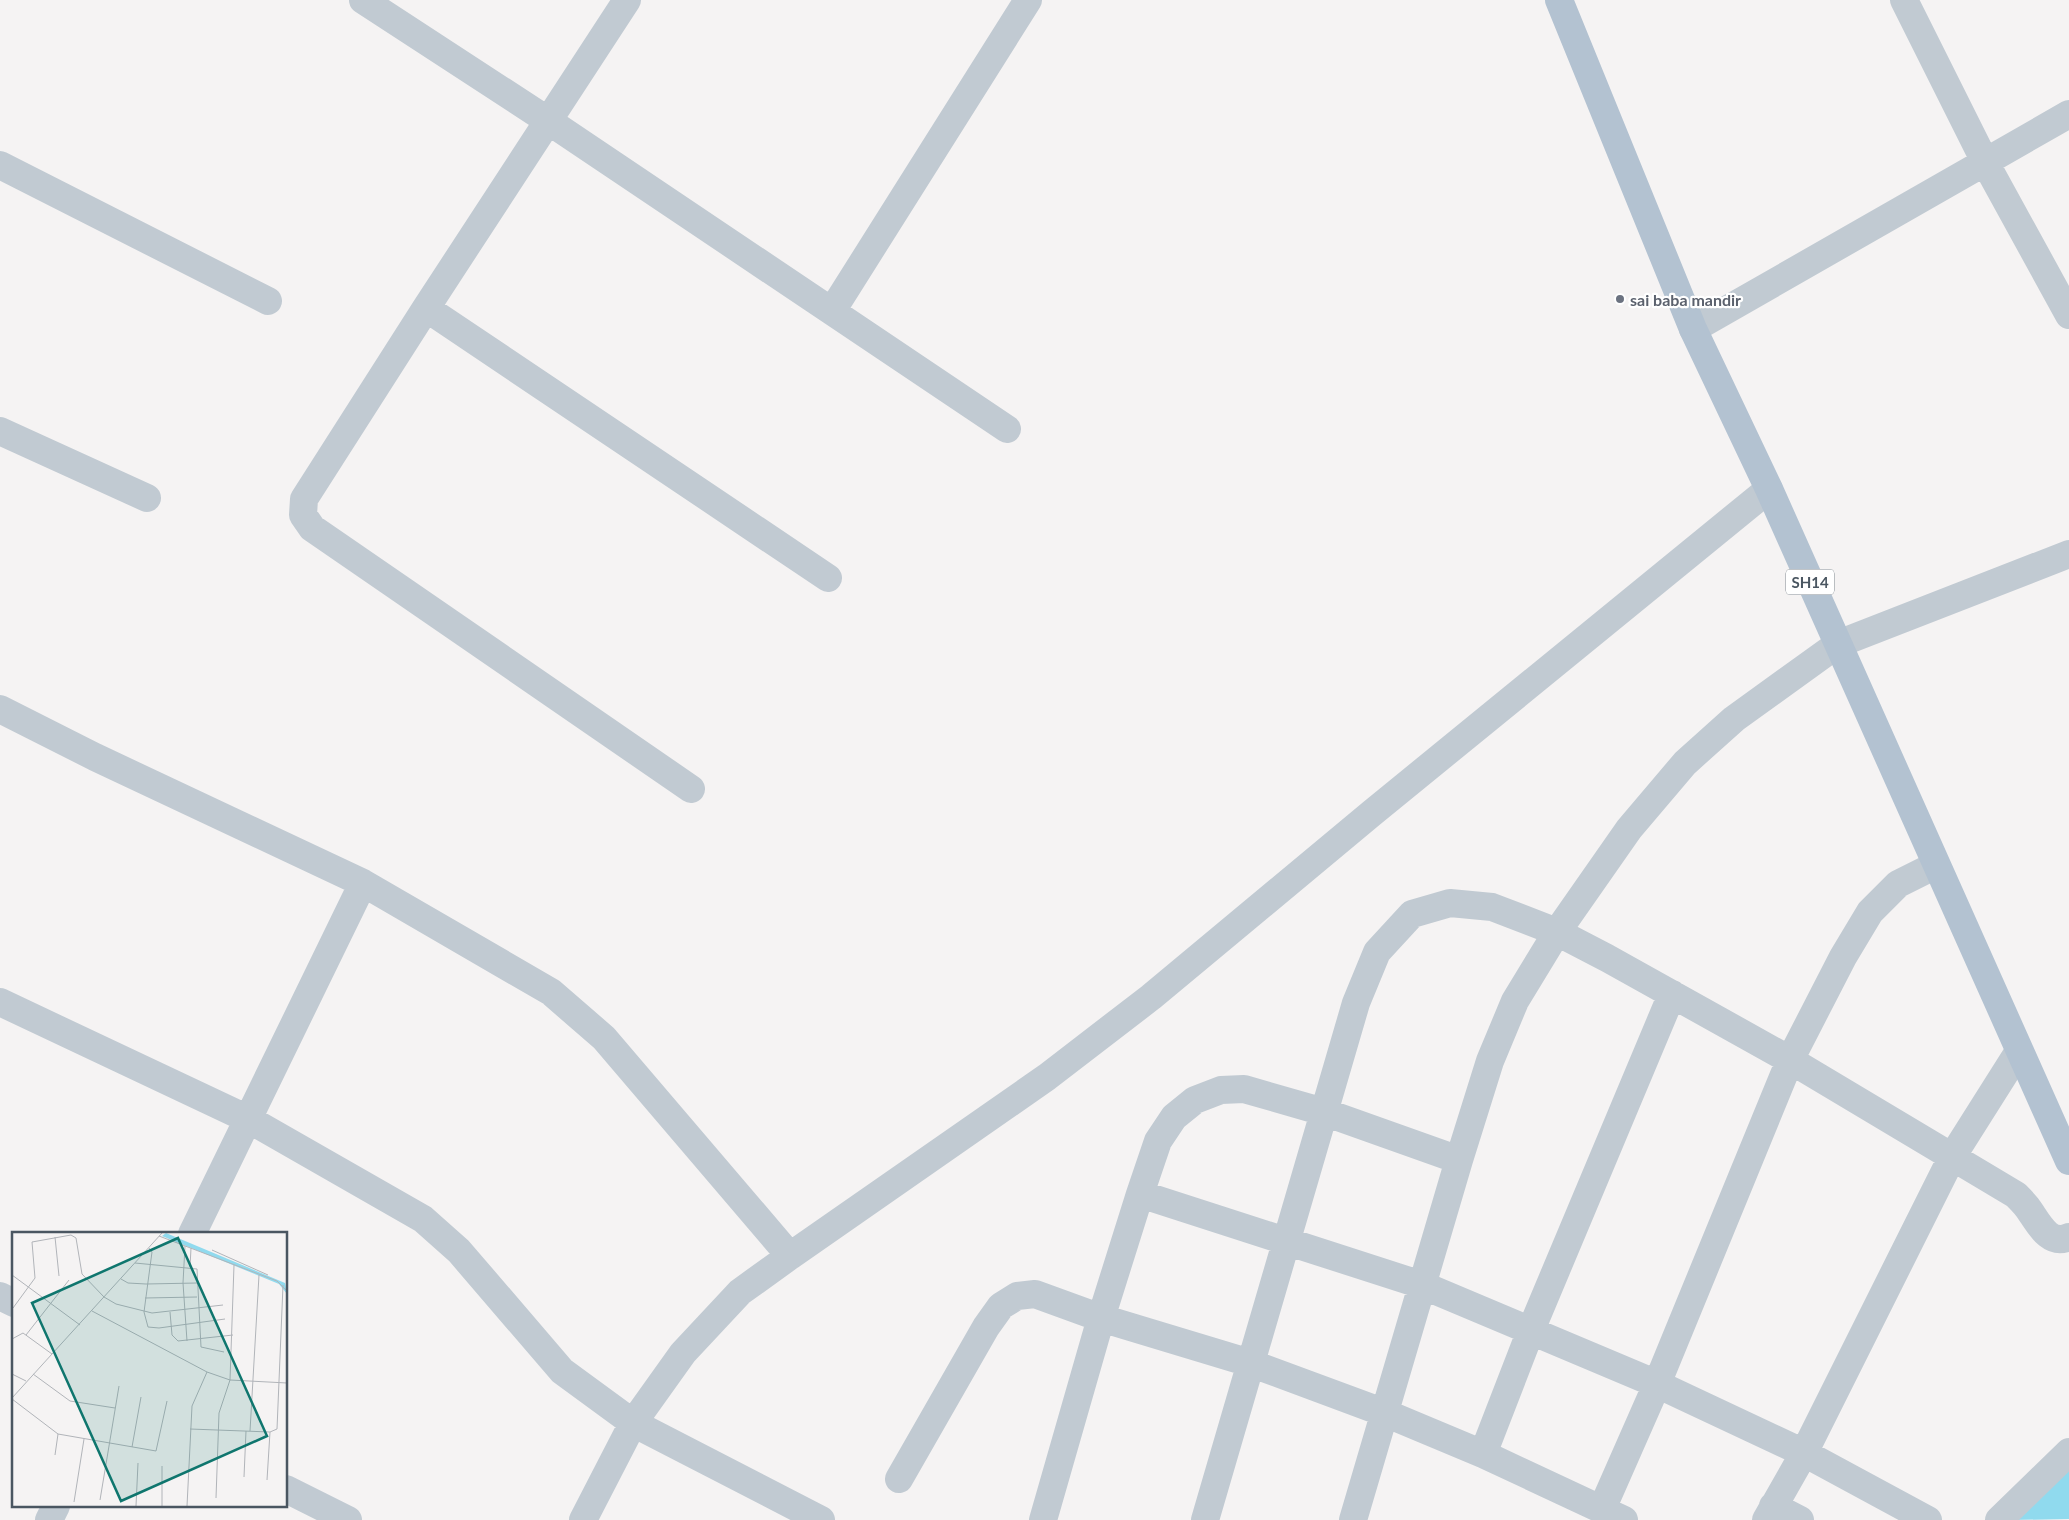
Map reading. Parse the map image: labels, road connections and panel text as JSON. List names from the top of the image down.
{
  "streets": {
    "main road": ["SH14"]
  },
  "places": ["sai baba mandir"]
}
